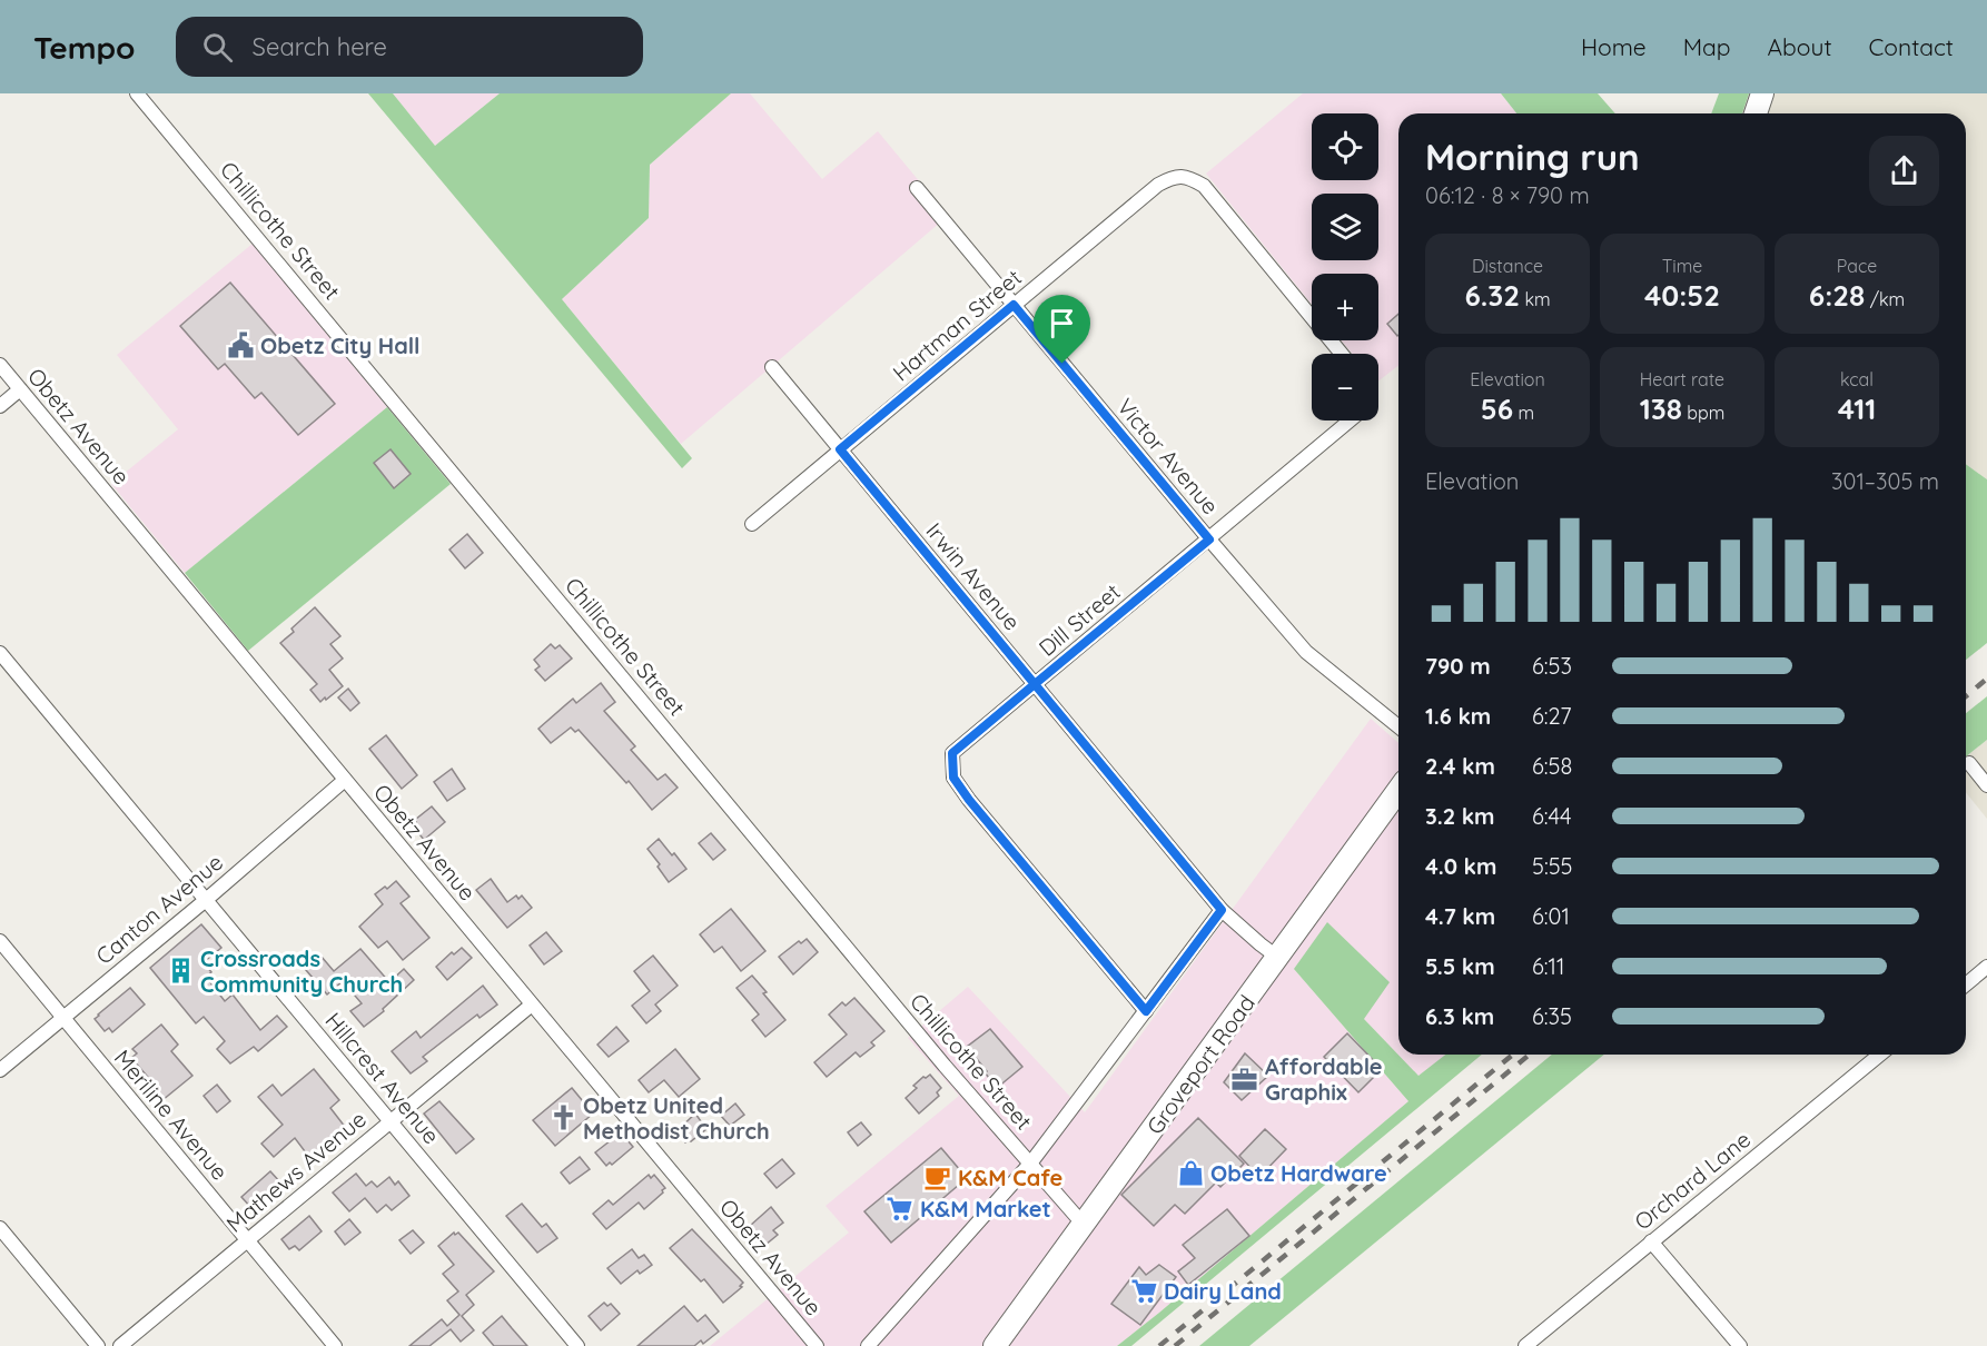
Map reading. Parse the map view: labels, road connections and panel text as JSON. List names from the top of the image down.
{
  "streets": {
    "main road": ["Groveport Road"],
    "street": [
      "Chillicothe Street",
      "Hartman Street",
      "Obetz Avenue",
      "Victor Avenue",
      "Irwin Avenue",
      "Dill Street",
      "Canton Avenue",
      "Hillcrest Avenue",
      "Meriline Avenue",
      "Mathews Avenue",
      "Orchard Lane"
    ]
  },
  "crossings": [
    ["Chillicothe Street", "Groveport Road"],
    ["Hartman Street", "Victor Avenue"],
    ["Hartman Street", "Irwin Avenue"],
    ["Obetz Avenue", "Canton Avenue"],
    ["Obetz Avenue", "Mathews Avenue"],
    ["Victor Avenue", "Dill Street"],
    ["Irwin Avenue", "Dill Street"],
    ["Irwin Avenue", "Groveport Road"],
    ["Canton Avenue", "Hillcrest Avenue"],
    ["Canton Avenue", "Meriline Avenue"],
    ["Hillcrest Avenue", "Mathews Avenue"],
    ["Meriline Avenue", "Mathews Avenue"]
  ],
  "places": {
    "public building": ["Obetz City Hall"],
    "building": ["Crossroads Community Church"],
    "office": ["Affordable Graphix"],
    "church": ["Obetz United Methodist Church"],
    "shop": ["Obetz Hardware"],
    "cafe": ["K&M Cafe"],
    "supermarket": ["K&M Market", "Dairy Land"]
  },
  "page": {
    "header": "Tempo",
    "search": "Search here",
    "nav": [
      "Home",
      "Map",
      "About",
      "Contact"
    ],
    "map_buttons": ["+", "−"],
    "heading": ["Morning run", "06:12 · 8 × 790 m"],
    "stats": [
      ["Distance", "6.32 km"],
      ["Time", "40:52"],
      ["Pace", "6:28 /km"],
      ["Elevation", "56 m"],
      ["Heart rate", "138 bpm"],
      ["kcal", "411"]
    ],
    "chart": ["Elevation", "301–305 m"],
    "list": [
      {
        "name": "790 m",
        "note": "6:53"
      },
      {
        "name": "1.6 km",
        "note": "6:27"
      },
      {
        "name": "2.4 km",
        "note": "6:58"
      },
      {
        "name": "3.2 km",
        "note": "6:44"
      },
      {
        "name": "4.0 km",
        "note": "5:55"
      },
      {
        "name": "4.7 km",
        "note": "6:01"
      },
      {
        "name": "5.5 km",
        "note": "6:11"
      },
      {
        "name": "6.3 km",
        "note": "6:35"
      }
    ]
  }
}
